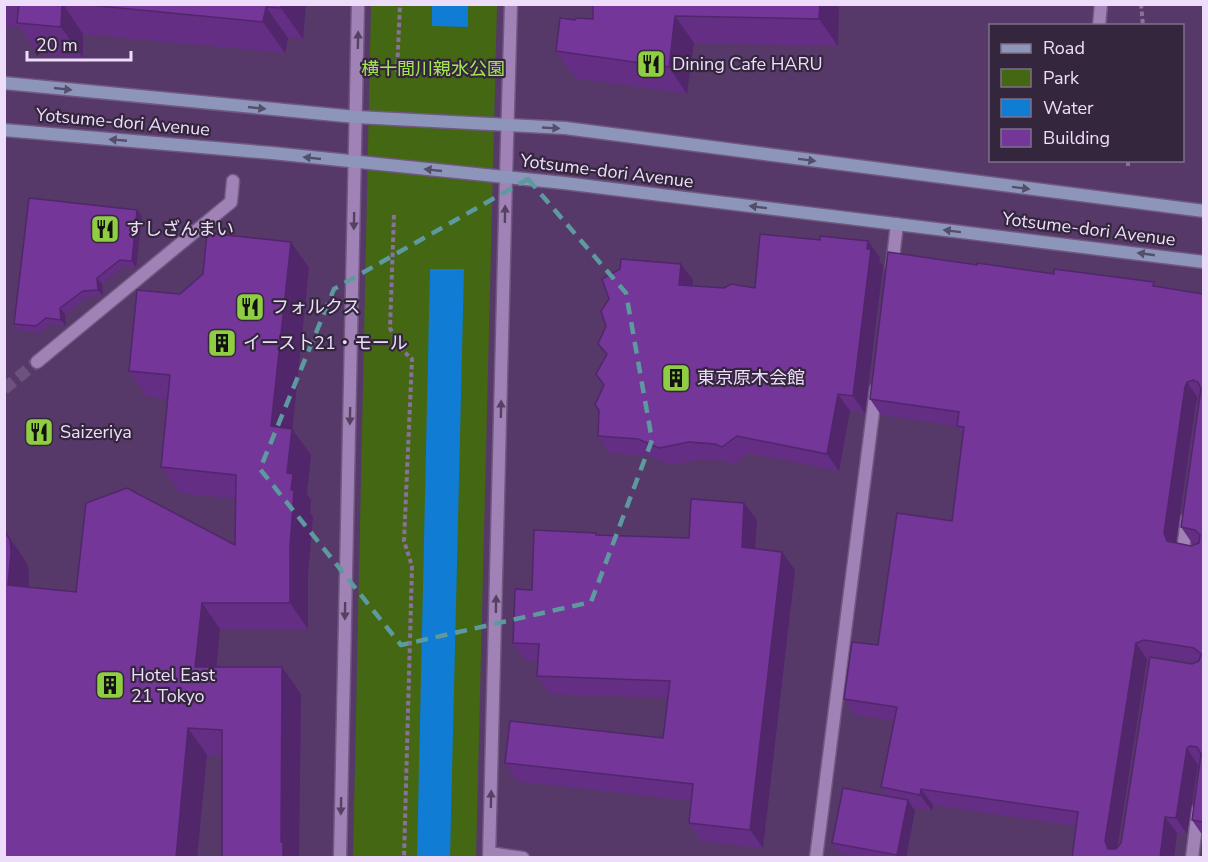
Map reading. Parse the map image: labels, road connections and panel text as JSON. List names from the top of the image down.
{
  "streets": {
    "main road": ["Yotsume-dori Avenue"]
  },
  "parks": ["横十間川親水公園"],
  "places": {
    "restaurant": [
      "Dining Cafe HARU",
      "すしざんまい",
      "フォルクス",
      "Saizeriya"
    ],
    "building": ["イース卜21・モール", "東京原木会館", "Hotel East 21 Tokyo"]
  },
  "legend": [
    "Road",
    "Park",
    "Water",
    "Building"
  ],
  "scale_bar": "20 m"
}
